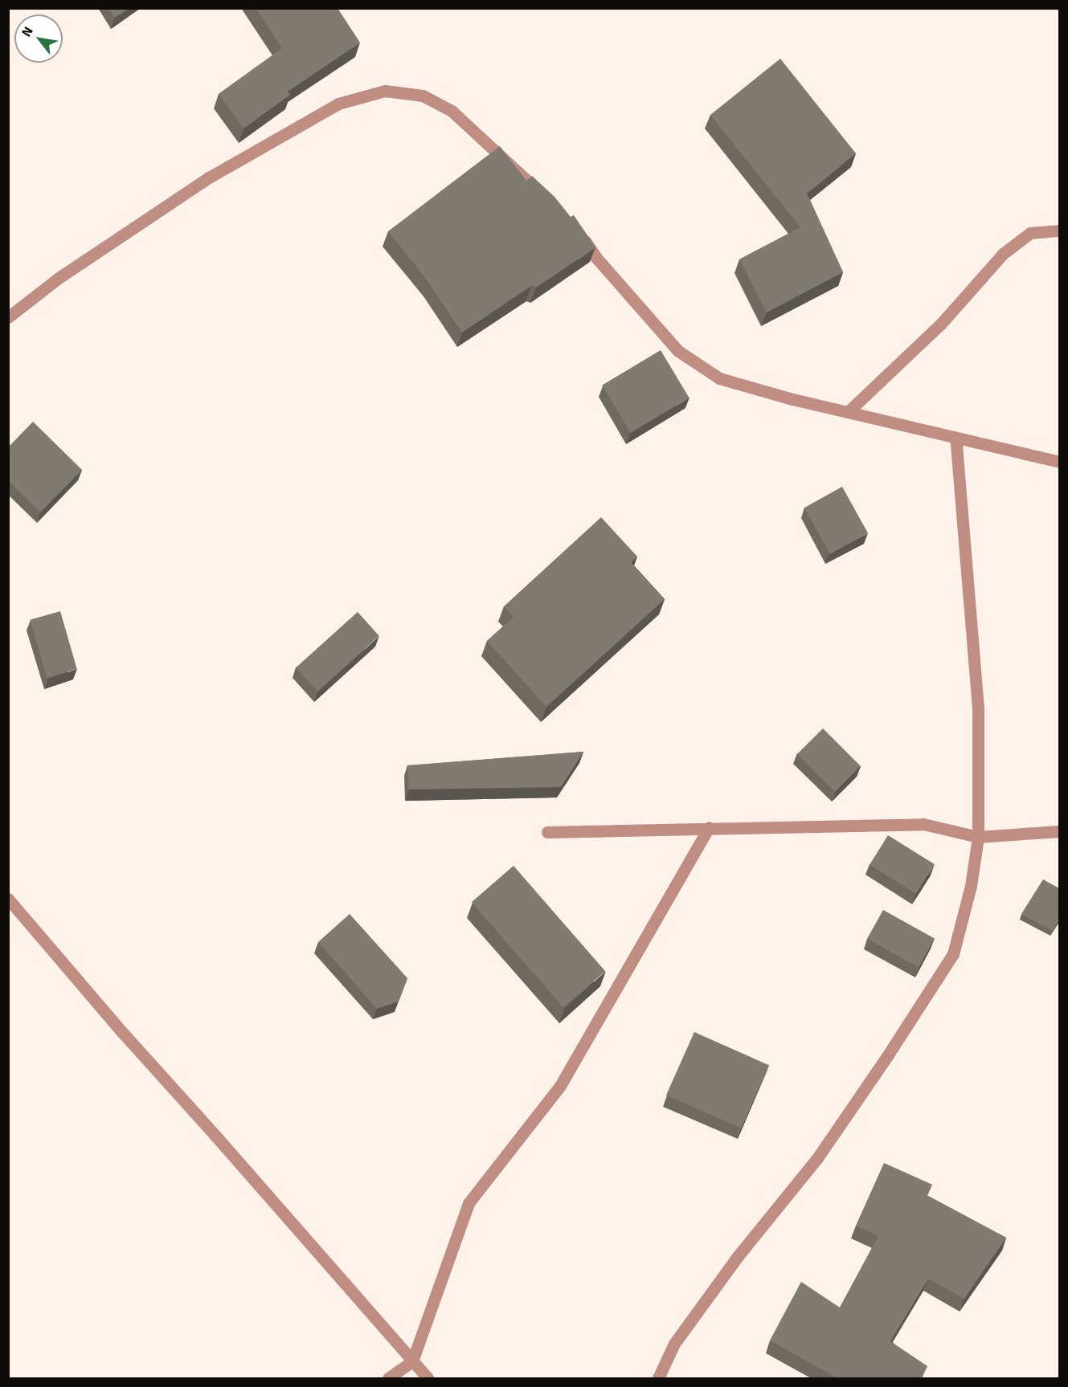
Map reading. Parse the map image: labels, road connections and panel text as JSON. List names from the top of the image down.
{
  "north": "top left"
}
